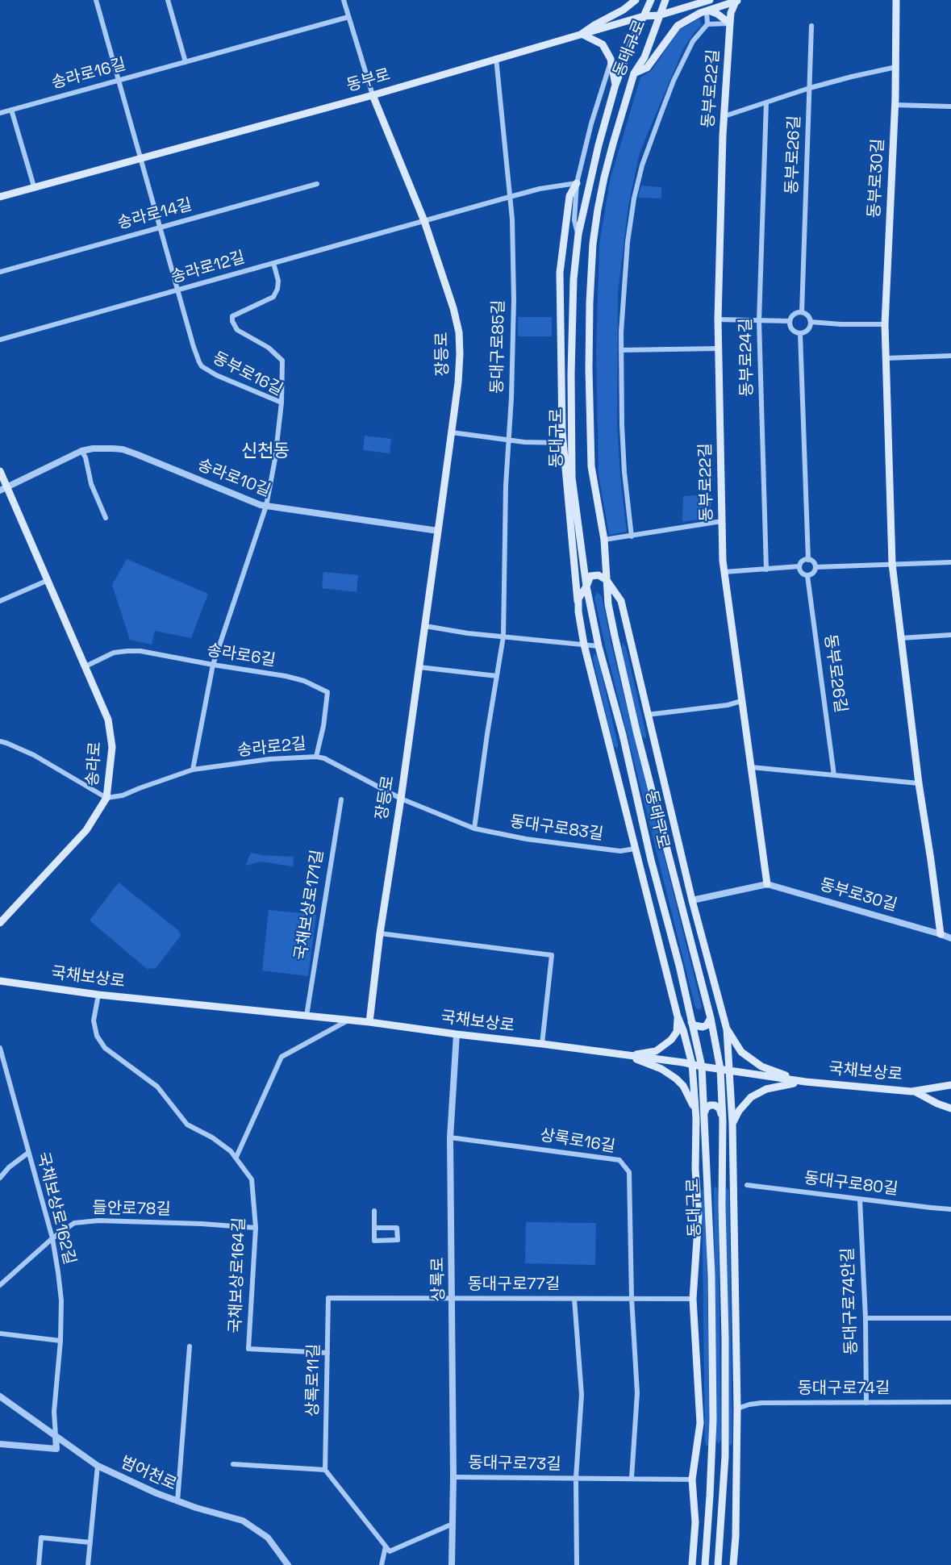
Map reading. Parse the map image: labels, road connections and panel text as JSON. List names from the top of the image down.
{
  "streets": {
    "main road": [
      "동대구로",
      "동부로",
      "동부로22길",
      "동부로30길",
      "장등로",
      "송라로",
      "국채보상로"
    ],
    "street": [
      "송라로16길",
      "동부로26길",
      "송라로14길",
      "송라로12길",
      "동대구로85길",
      "동부로24길",
      "동부로16길",
      "송라로10길",
      "송라로6길",
      "송라로2길",
      "동대구로83길",
      "국채보상로171길",
      "상록로16길",
      "동대구로80길",
      "국채보상로162길",
      "들안로78길",
      "국채보상로164길",
      "상록로",
      "동대구로77길",
      "동대구로74안길",
      "상록로11길",
      "동대구로74길",
      "동대구로73길",
      "범어천로"
    ]
  },
  "crossings": [
    ["동대구로", "동부로"],
    ["동대구로", "국채보상로"],
    ["동대구로", "동대구로77길"],
    ["동대구로", "동대구로73길"],
    ["송라로16길", "동부로16길"],
    ["동부로", "동대구로85길"],
    ["동부로", "장등로"],
    ["동부로", "동부로16길"],
    ["동부로22길", "동부로26길"],
    ["동부로22길", "동부로30길"],
    ["동부로26길", "동부로24길"],
    ["송라로14길", "동부로16길"],
    ["송라로12길", "동대구로85길"],
    ["송라로12길", "장등로"],
    ["송라로12길", "동부로16길"],
    ["장등로", "송라로10길"],
    ["장등로", "송라로2길"],
    ["장등로", "동대구로83길"],
    ["장등로", "국채보상로"],
    ["동부로16길", "송라로10길"],
    ["동부로16길", "송라로6길"],
    ["송라로10길", "송라로"],
    ["송라로6길", "송라로2길"],
    ["송라로6길", "송라로"],
    ["송라로2길", "송라로"],
    ["송라로2길", "동대구로83길"],
    ["국채보상로171길", "국채보상로"],
    ["국채보상로", "국채보상로164길"],
    ["국채보상로", "상록로"],
    ["상록로16길", "상록로"],
    ["상록로16길", "동대구로77길"],
    ["동대구로80길", "동대구로74안길"],
    ["국채보상로162길", "들안로78길"],
    ["국채보상로162길", "범어천로"],
    ["들안로78길", "국채보상로164길"],
    ["국채보상로164길", "상록로11길"],
    ["상록로", "동대구로77길"],
    ["상록로", "상록로11길"],
    ["상록로", "동대구로73길"],
    ["동대구로77길", "상록로11길"],
    ["동대구로77길", "동대구로73길"],
    ["동대구로74안길", "동대구로74길"]
  ],
  "districts": ["신천동"]
}
